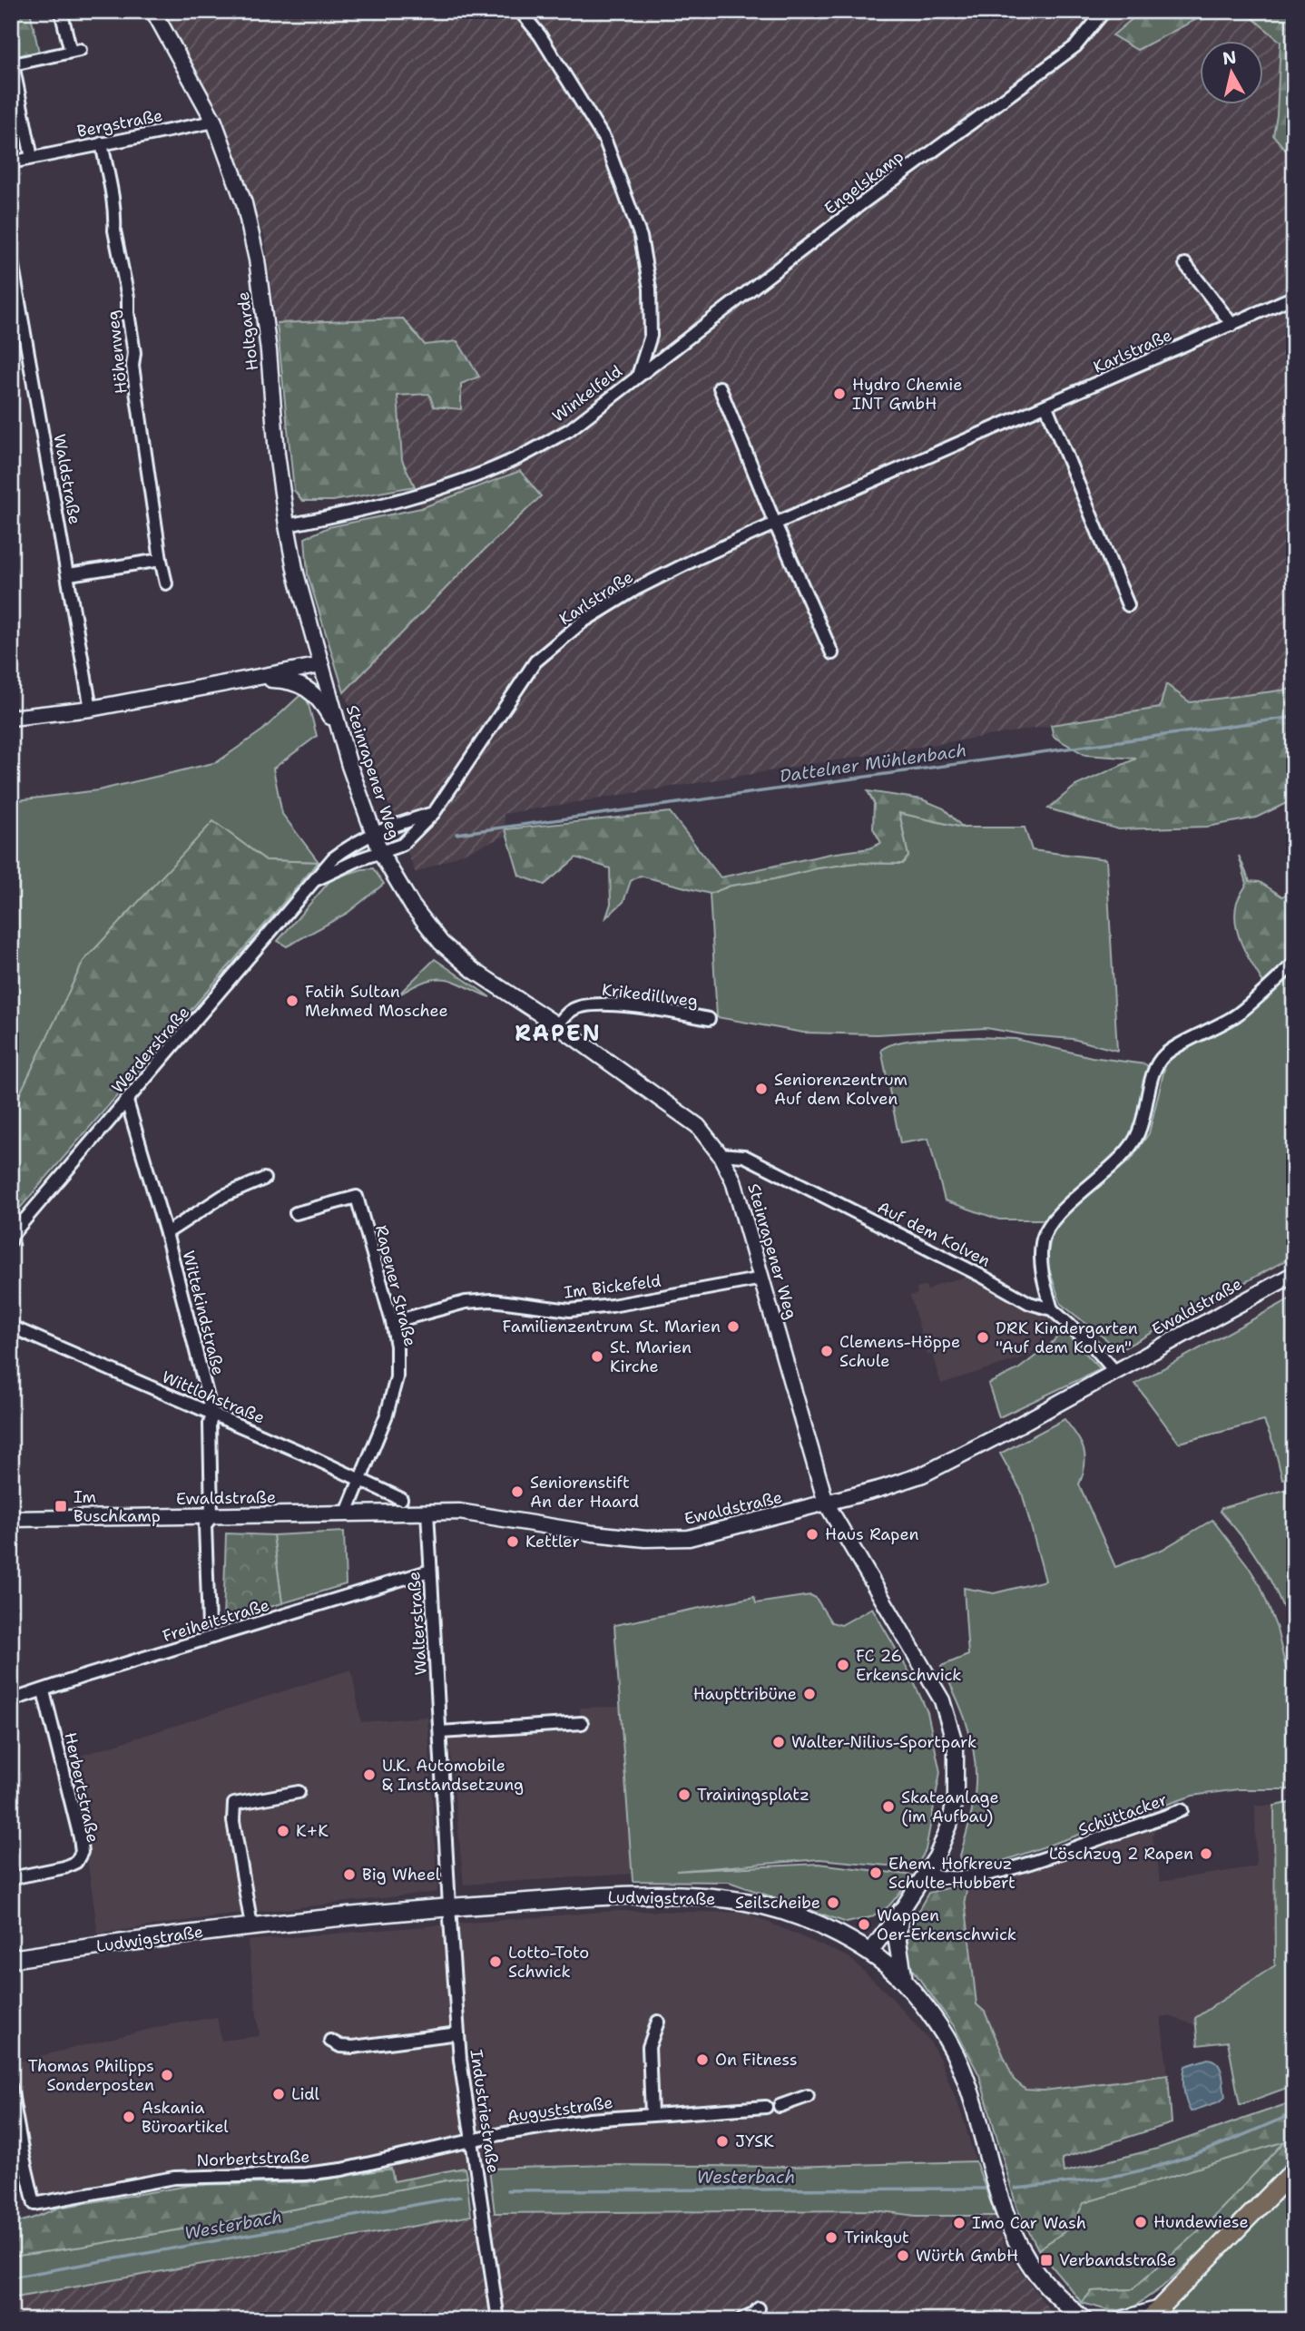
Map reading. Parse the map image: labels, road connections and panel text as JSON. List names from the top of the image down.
{
  "streets": {
    "main road": ["Ludwigstraße"],
    "street": [
      "Bergstraße",
      "Engelskamp",
      "Holtgarde",
      "Karlstraße",
      "Höhenweg",
      "Winkelfeld",
      "Waldstraße",
      "Steinrapener Weg",
      "Krikedillweg",
      "Werderstraße",
      "Auf dem Kolven",
      "Rapener Straße",
      "Im Bickefeld",
      "Ewaldstraße",
      "Wittekindstraße",
      "Wittlohstraße",
      "Freiheitstraße",
      "Walterstraße",
      "Herbertstraße",
      "Schüttacker",
      "Auguststraße",
      "Industriestraße",
      "Norbertstraße"
    ]
  },
  "crossings": [
    ["Bergstraße", "Holtgarde"],
    ["Bergstraße", "Höhenweg"],
    ["Engelskamp", "Winkelfeld"],
    ["Holtgarde", "Winkelfeld"],
    ["Holtgarde", "Steinrapener Weg"],
    ["Karlstraße", "Steinrapener Weg"],
    ["Karlstraße", "Werderstraße"],
    ["Steinrapener Weg", "Krikedillweg"],
    ["Steinrapener Weg", "Werderstraße"],
    ["Steinrapener Weg", "Auf dem Kolven"],
    ["Steinrapener Weg", "Im Bickefeld"],
    ["Steinrapener Weg", "Ewaldstraße"],
    ["Steinrapener Weg", "Schüttacker"],
    ["Steinrapener Weg", "Ludwigstraße"],
    ["Werderstraße", "Wittekindstraße"],
    ["Auf dem Kolven", "Ewaldstraße"],
    ["Rapener Straße", "Im Bickefeld"],
    ["Rapener Straße", "Ewaldstraße"],
    ["Rapener Straße", "Wittlohstraße"],
    ["Ewaldstraße", "Wittekindstraße"],
    ["Ewaldstraße", "Walterstraße"],
    ["Wittekindstraße", "Wittlohstraße"],
    ["Freiheitstraße", "Walterstraße"],
    ["Freiheitstraße", "Herbertstraße"],
    ["Walterstraße", "Ludwigstraße"],
    ["Walterstraße", "Industriestraße"],
    ["Ludwigstraße", "Industriestraße"],
    ["Auguststraße", "Industriestraße"],
    ["Auguststraße", "Norbertstraße"],
    ["Industriestraße", "Norbertstraße"]
  ],
  "districts": ["RAPEN"],
  "water": ["Dattelner Mühlenbach", "Westerbach"],
  "places": {
    "other": [
      "Hydro Chemie INT GmbH",
      "Fatih Sultan Mehmed Moschee",
      "Seniorenzentrum Auf dem Kolven",
      "Familienzentrum St. Marien",
      "DRK Kindergarten \"Auf dem Kolven\"",
      "Clemens-Höppe Schule",
      "St. Marien Kirche",
      "Seniorenstift An der Haard",
      "Haus Rapen",
      "Kettler",
      "FC 26 Erkenschwick",
      "Haupttribüne",
      "Walter-Nilius-Sportpark",
      "U.K. Automobile & Instandsetzung",
      "Trainingsplatz",
      "Skateanlage (im Aufbau)",
      "K+K",
      "Löschzug 2 Rapen",
      "Ehem. Hofkreuz Schulte-Hubbert",
      "Big Wheel",
      "Seilscheibe",
      "Wappen Oer-Erkenschwick",
      "Lotto-Toto Schwick",
      "On Fitness",
      "Thomas Philipps Sonderposten",
      "Lidl",
      "Askania Büroartikel",
      "JYSK",
      "Hundewiese",
      "Imo Car Wash",
      "Trinkgut",
      "Würth GmbH"
    ],
    "transit": ["Im Buschkamp", "Verbandstraße"]
  },
  "north": "top"
}
